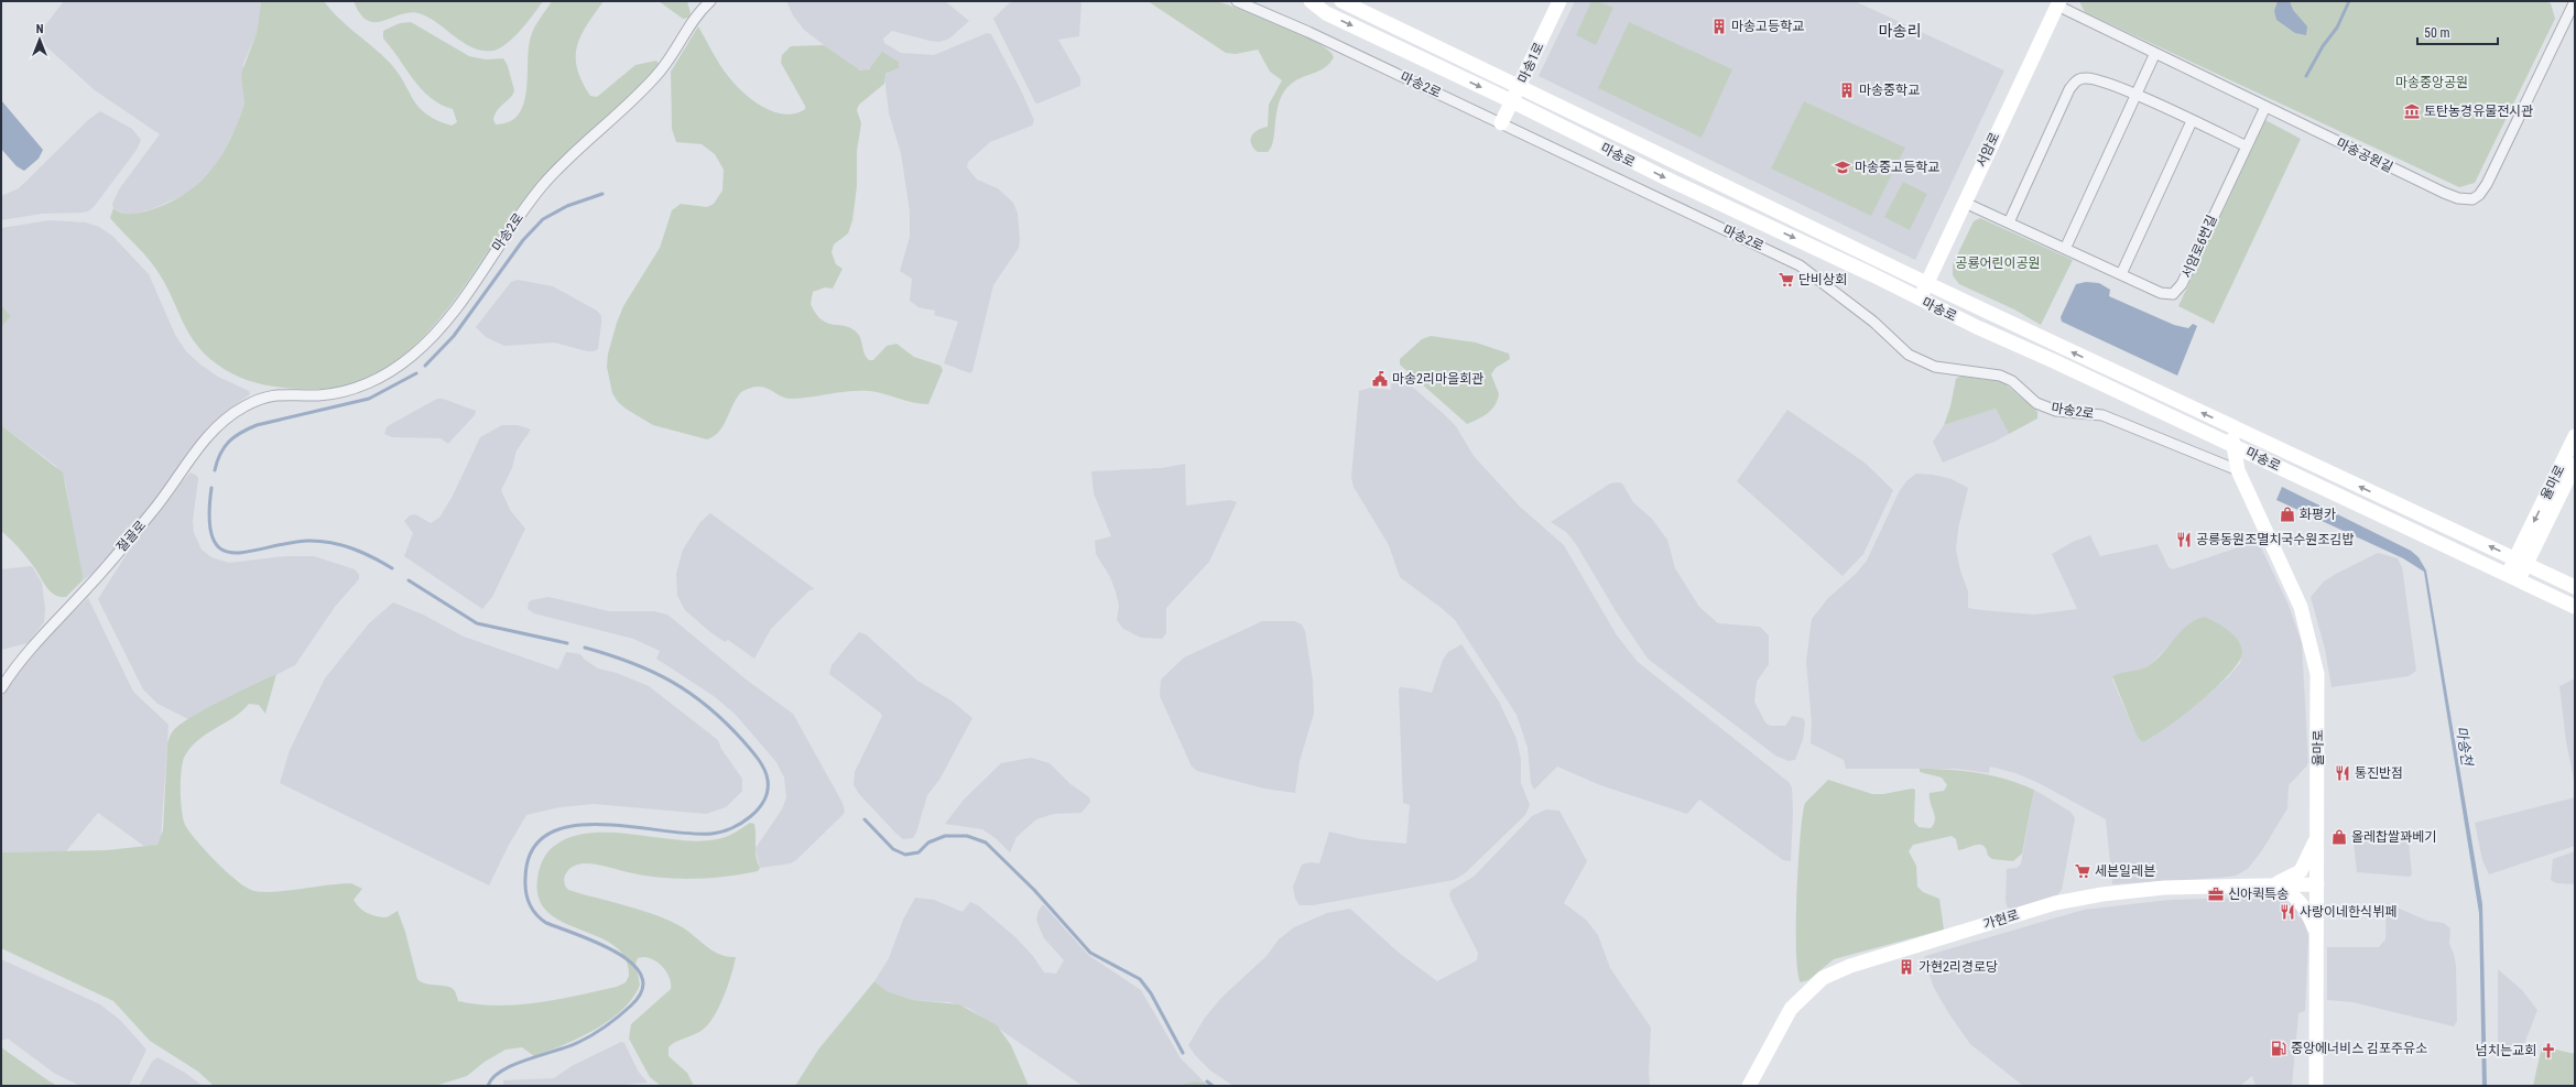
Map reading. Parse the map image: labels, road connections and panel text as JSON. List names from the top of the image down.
{
  "streets": {
    "street": [
      "마송1로",
      "마송2로",
      "서암로",
      "마송로",
      "마송공원길",
      "서암로6번길",
      "율마로",
      "절골로",
      "가현로"
    ]
  },
  "crossings": [
    ["마송1로", "마송2로"],
    ["마송1로", "마송로"],
    ["마송2로", "율마로"],
    ["마송2로", "절골로"],
    ["서암로", "마송로"],
    ["서암로", "마송공원길"],
    ["서암로", "서암로6번길"],
    ["마송로", "율마로"],
    ["마송공원길", "서암로6번길"],
    ["율마로", "가현로"]
  ],
  "districts": ["마송리"],
  "water": ["마송천"],
  "parks": ["마송중앙공원", "공룡어린이공원"],
  "places": {
    "building": ["마송고등학교", "마송중학교", "가현2리경로당"],
    "museum": ["토탄농경유물전시관"],
    "school or university": ["마송중고등학교"],
    "supermarket": ["단비상회", "세븐일레븐"],
    "public building": ["마송2리마을회관"],
    "shop": ["화평카", "올레찹쌀꽈베기"],
    "restaurant": ["공릉동원조멸치국수원조김밥", "통진반점", "사랑이네한식뷔페"],
    "office": ["신아퀵특송"],
    "fuel station": ["중앙에너비스 김포주유소"],
    "church": ["넘치는교회"]
  },
  "scale_bar": "50 m",
  "north": "top"
}
